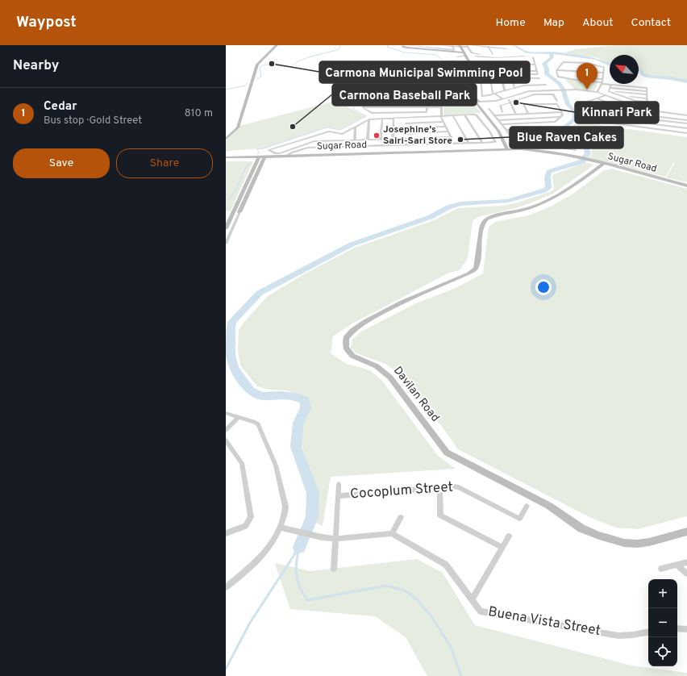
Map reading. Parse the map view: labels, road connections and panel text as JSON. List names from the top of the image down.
{
  "streets": {
    "main road": ["Sugar Road", "Davilan Road"],
    "street": ["Cocoplum Street", "Buena Vista Street"]
  },
  "crossings": [
    ["Sugar Road", "Davilan Road"]
  ],
  "places": [
    "Carmona Municipal Swimming Pool",
    "Kinnari Park",
    "Carmona Baseball Park",
    "Josephine's Sairi-Sari Store",
    "Blue Raven Cakes"
  ],
  "north": "top left",
  "page": {
    "header": "Waypost",
    "nav": [
      "Home",
      "Map",
      "About",
      "Contact"
    ],
    "heading": "Nearby",
    "pins": "1",
    "list": [
      {
        "mark": "1",
        "name": "Cedar",
        "note": "Bus stop · Gold Street",
        "value": "810 m"
      }
    ],
    "buttons": ["Save", "Share"],
    "map_buttons": ["+", "−"]
  }
}
